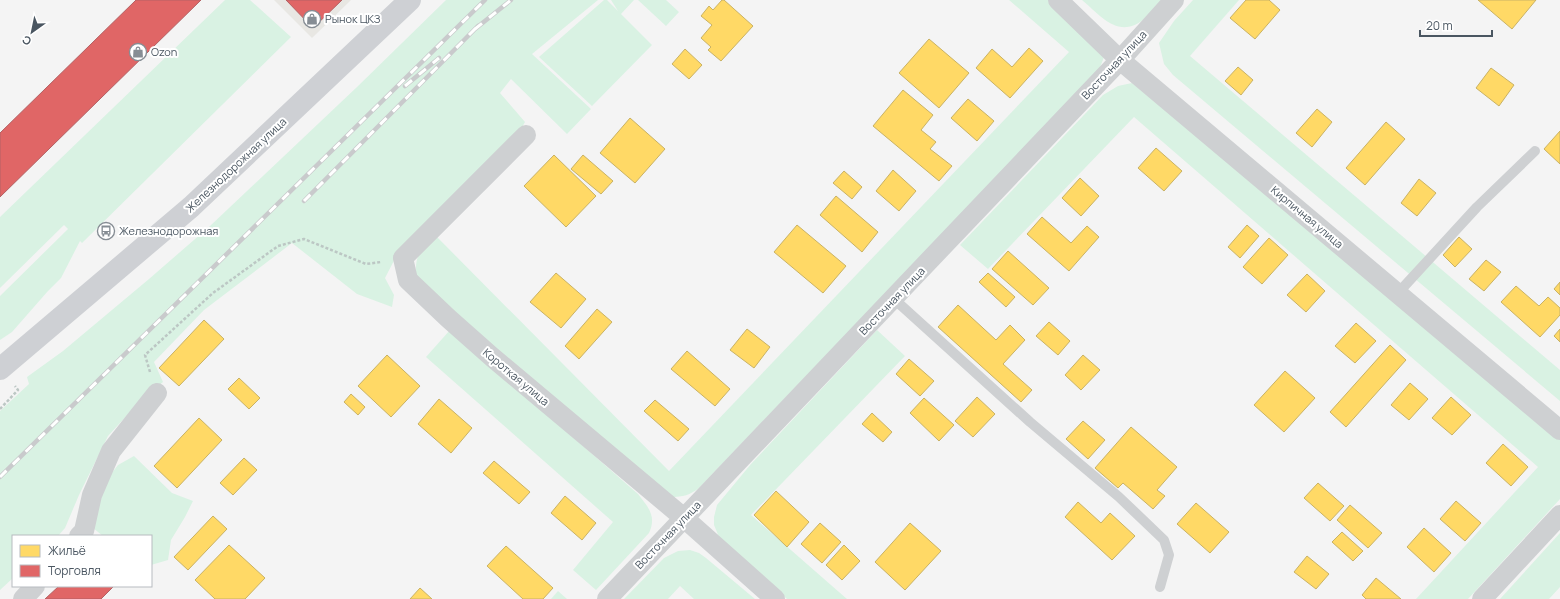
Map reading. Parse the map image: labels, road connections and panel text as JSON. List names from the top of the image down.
{
  "streets": {
    "main road": ["Железнодорожная улица"],
    "street": ["Восточная улица", "Кирпичная улица", "Короткая улица"]
  },
  "crossings": [
    ["Восточная улица", "Кирпичная улица"],
    ["Восточная улица", "Короткая улица"]
  ],
  "places": {
    "shop": ["Рынок ЦКЗ", "Ozon"],
    "bus stop": ["Железнодорожная"]
  },
  "legend": ["Жильё", "Торговля"],
  "scale_bar": "20 m",
  "north": "bottom left"
}
